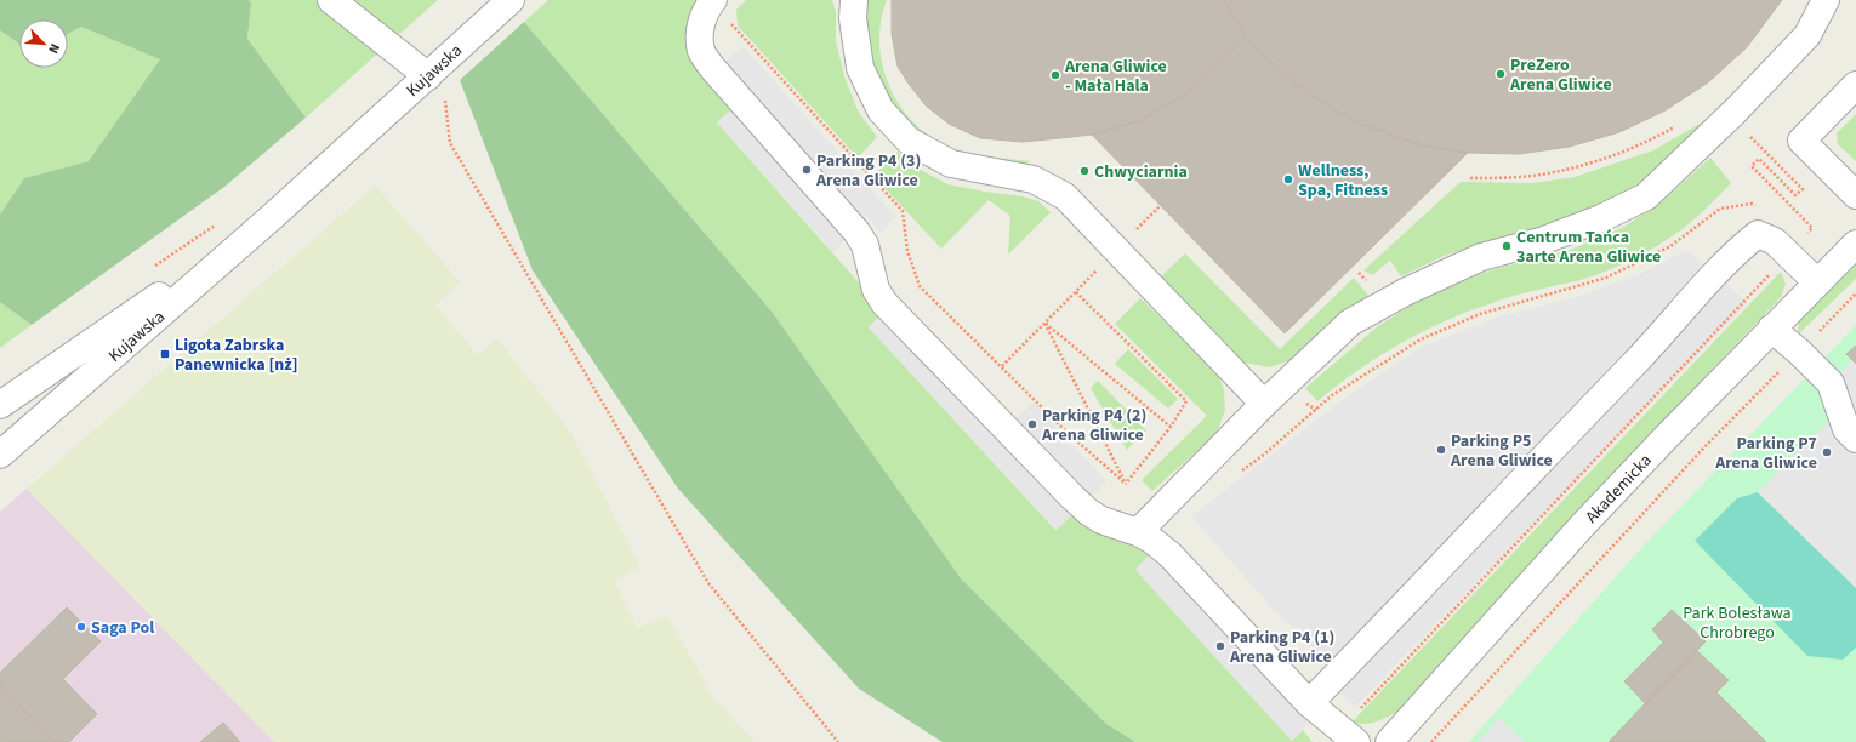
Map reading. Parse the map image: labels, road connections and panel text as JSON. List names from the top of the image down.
{
  "streets": {
    "street": ["Kujawska", "Akademicka"]
  },
  "parks": ["Park Bolesława Chrobrego"],
  "places": {
    "other": [
      "PreZero Arena Gliwice",
      "Arena Gliwice - Mała Hala",
      "Parking P4 (3) Arena Gliwice",
      "Chwyciarnia",
      "Wellness, Spa, Fitness",
      "Centrum Tańca 3arte Arena Gliwice",
      "Parking P4 (2) Arena Gliwice",
      "Parking P5 Arena Gliwice",
      "Parking P7 Arena Gliwice",
      "Saga Pol",
      "Parking P4 (1) Arena Gliwice"
    ],
    "transit": ["Ligota Zabrska Panewnicka [nż]"]
  },
  "north": "bottom right"
}
